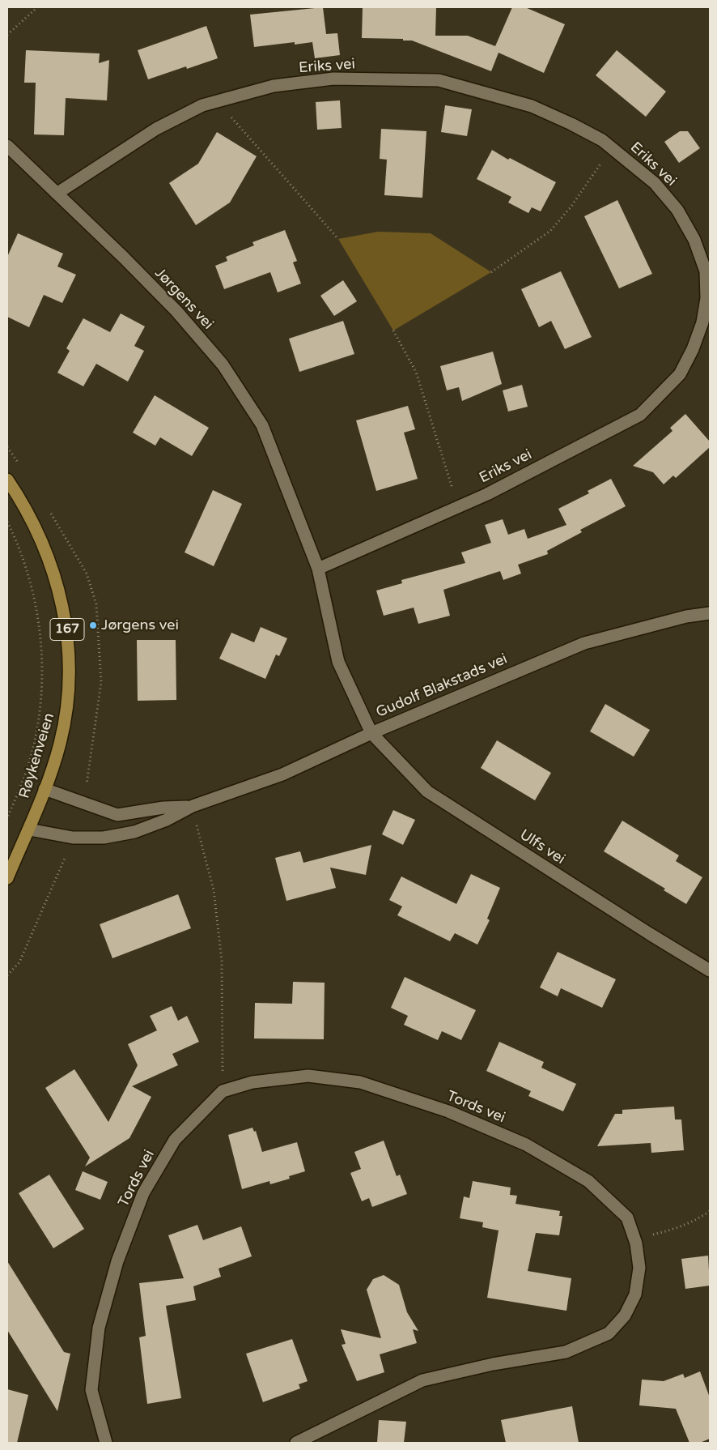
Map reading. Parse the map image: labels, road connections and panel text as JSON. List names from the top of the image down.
{
  "streets": {
    "main road": ["167", "Røykenveien"],
    "street": [
      "Eriks vei",
      "Jørgens vei",
      "Gudolf Blakstads vei",
      "Ulfs vei",
      "Tords vei"
    ]
  },
  "crossings": [
    ["Eriks vei", "Jørgens vei"],
    ["Jørgens vei", "Gudolf Blakstads vei"],
    ["Jørgens vei", "Ulfs vei"],
    ["Gudolf Blakstads vei", "Røykenveien"],
    ["Gudolf Blakstads vei", "Ulfs vei"]
  ],
  "places": ["Jørgens vei"]
}
